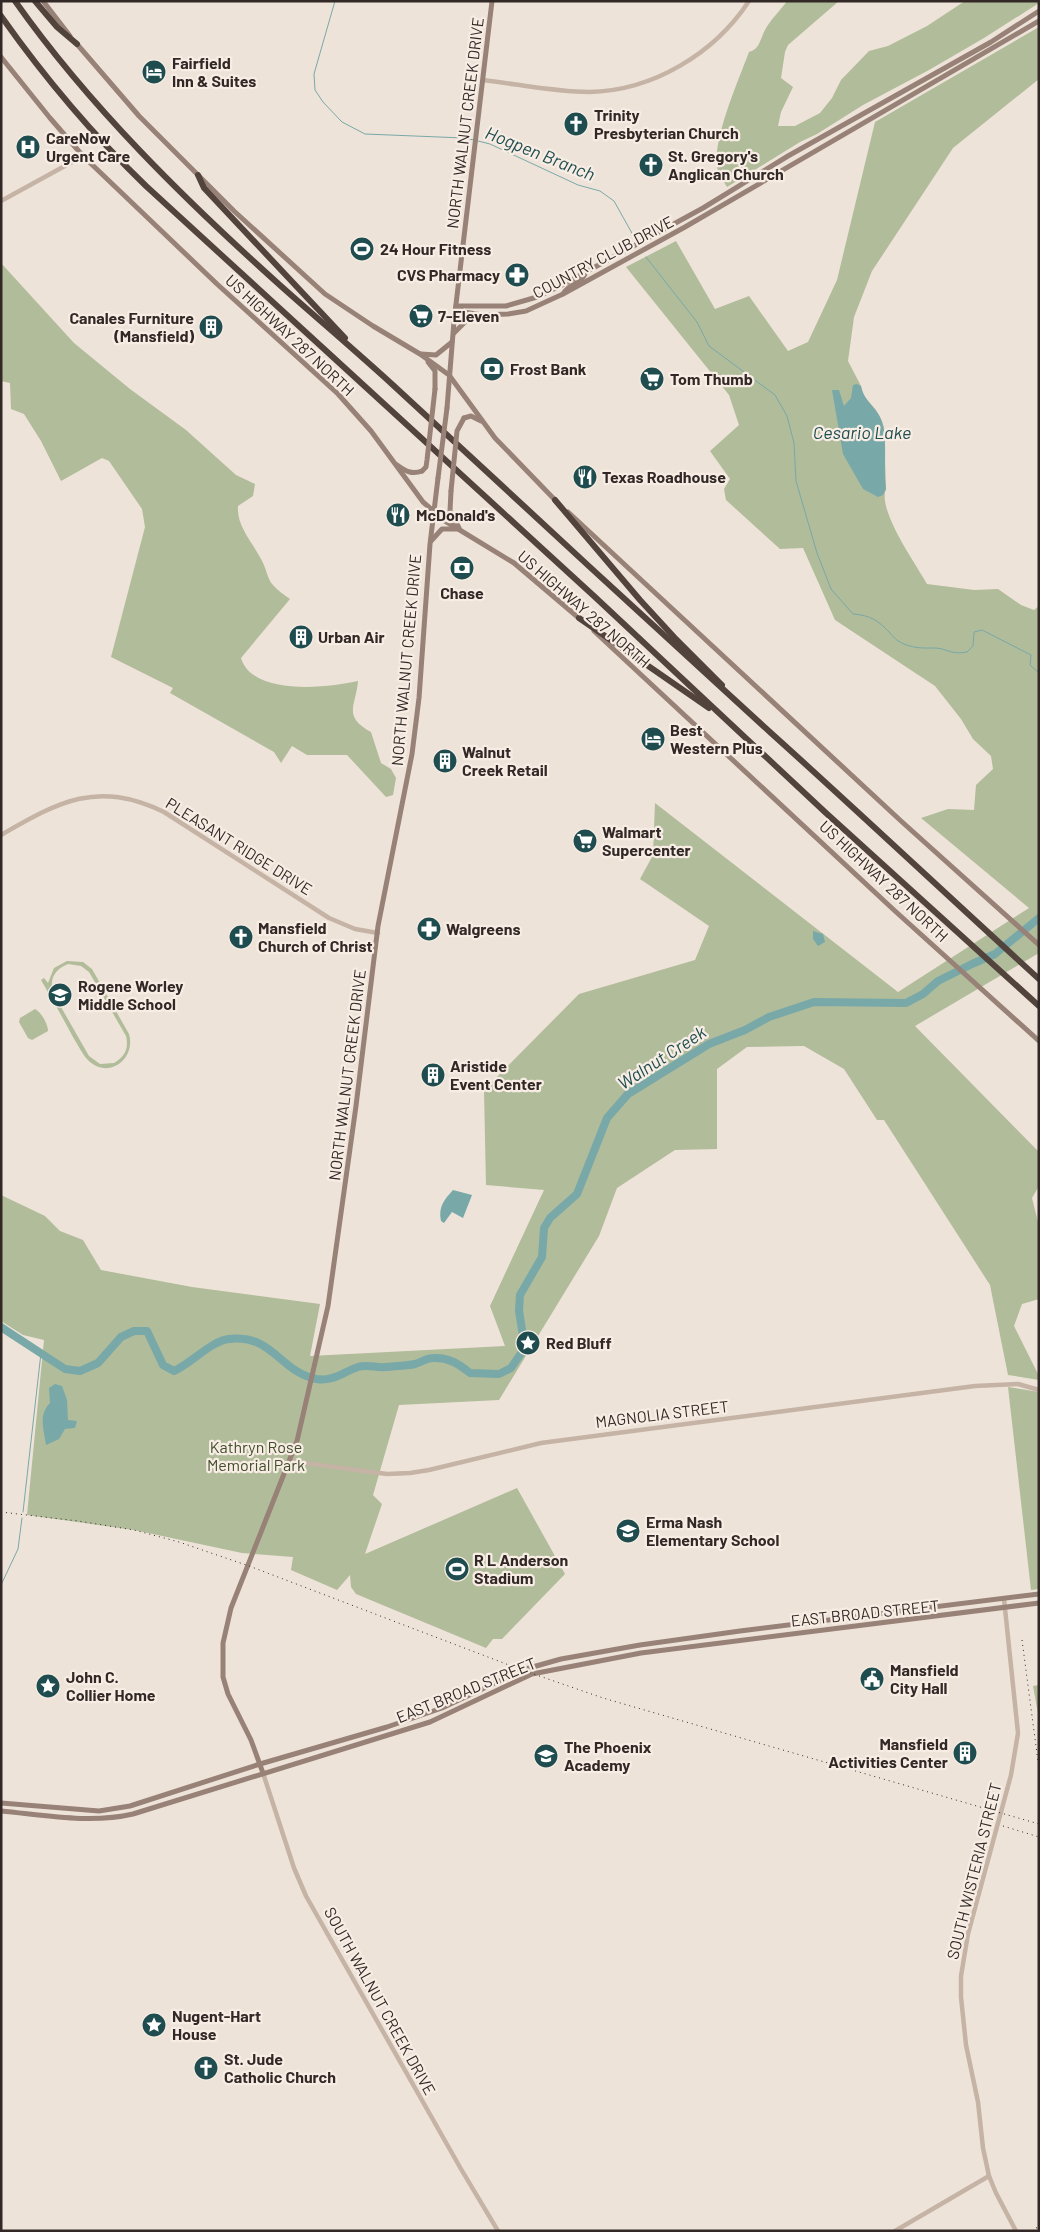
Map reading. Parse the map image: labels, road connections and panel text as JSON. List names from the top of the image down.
{
  "streets": {
    "main road": [
      "NORTH WALNUT CREEK DRIVE",
      "COUNTRY CLUB DRIVE",
      "US HIGHWAY 287 NORTH",
      "EAST BROAD STREET"
    ],
    "street": [
      "PLEASANT RIDGE DRIVE",
      "MAGNOLIA STREET",
      "SOUTH WISTERIA STREET",
      "SOUTH WALNUT CREEK DRIVE"
    ]
  },
  "crossings": [
    ["NORTH WALNUT CREEK DRIVE", "COUNTRY CLUB DRIVE"],
    ["NORTH WALNUT CREEK DRIVE", "US HIGHWAY 287 NORTH"],
    ["NORTH WALNUT CREEK DRIVE", "PLEASANT RIDGE DRIVE"],
    ["NORTH WALNUT CREEK DRIVE", "MAGNOLIA STREET"],
    ["NORTH WALNUT CREEK DRIVE", "EAST BROAD STREET"],
    ["NORTH WALNUT CREEK DRIVE", "SOUTH WALNUT CREEK DRIVE"],
    ["EAST BROAD STREET", "SOUTH WISTERIA STREET"],
    ["EAST BROAD STREET", "SOUTH WALNUT CREEK DRIVE"]
  ],
  "water": ["Hogpen Branch", "Cesario Lake", "Walnut Creek"],
  "parks": ["Kathryn Rose Memorial Park"],
  "places": {
    "hotel": ["Fairfield Inn & Suites", "Best Western Plus"],
    "church": [
      "Trinity Presbyterian Church",
      "St. Gregory's Anglican Church",
      "Mansfield Church of Christ",
      "St. Jude Catholic Church"
    ],
    "hospital": ["CareNow Urgent Care"],
    "sports": ["24 Hour Fitness", "R L Anderson Stadium"],
    "pharmacy": ["CVS Pharmacy", "Walgreens"],
    "supermarket": ["7-Eleven", "Tom Thumb", "Walmart Supercenter"],
    "building": [
      "Canales Furniture (Mansfield)",
      "Urban Air",
      "Walnut Creek Retail",
      "Aristide Event Center",
      "Mansfield Activities Center"
    ],
    "bank": ["Frost Bank", "Chase"],
    "restaurant": ["Texas Roadhouse", "McDonald's"],
    "school or university": ["Rogene Worley Middle School", "Erma Nash Elementary School", "The Phoenix Academy"],
    "place": ["Red Bluff", "John C. Collier Home", "Nugent-Hart House"],
    "public building": ["Mansfield City Hall"]
  }
}
